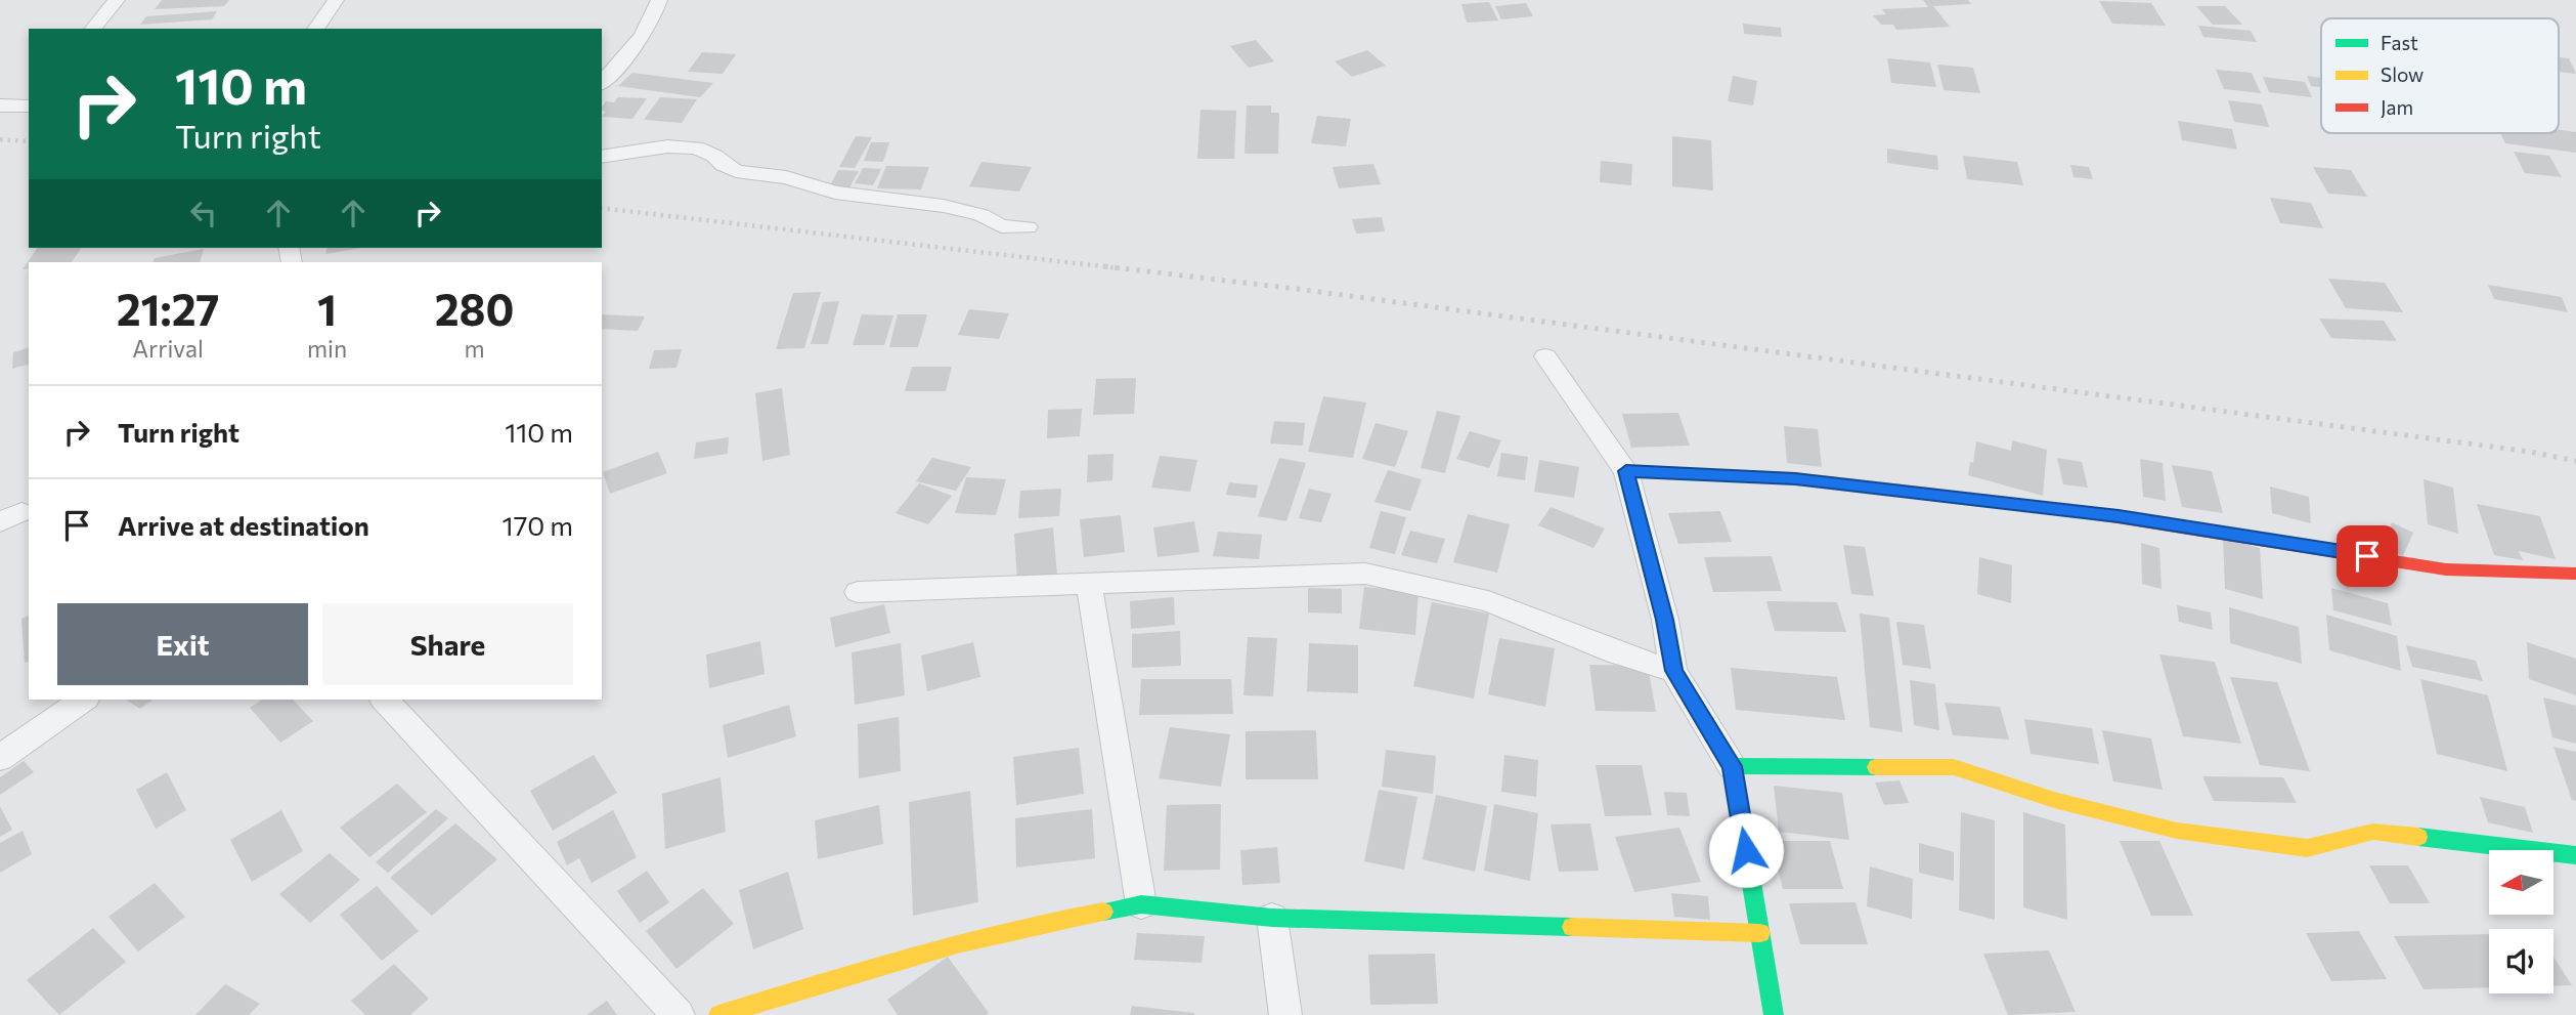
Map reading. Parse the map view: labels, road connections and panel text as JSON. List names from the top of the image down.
{
  "legend": ["Fast", "Slow", "Jam"],
  "north": "left",
  "page": {
    "turn": ["110 m", "Turn right"],
    "eta": [
      "21:27",
      "Arrival",
      "1",
      "min",
      "280",
      "m"
    ],
    "list": [
      {
        "name": "Turn right",
        "value": "110 m"
      },
      {
        "name": "Arrive at destination",
        "value": "170 m"
      }
    ],
    "buttons": ["Exit", "Share"]
  }
}
